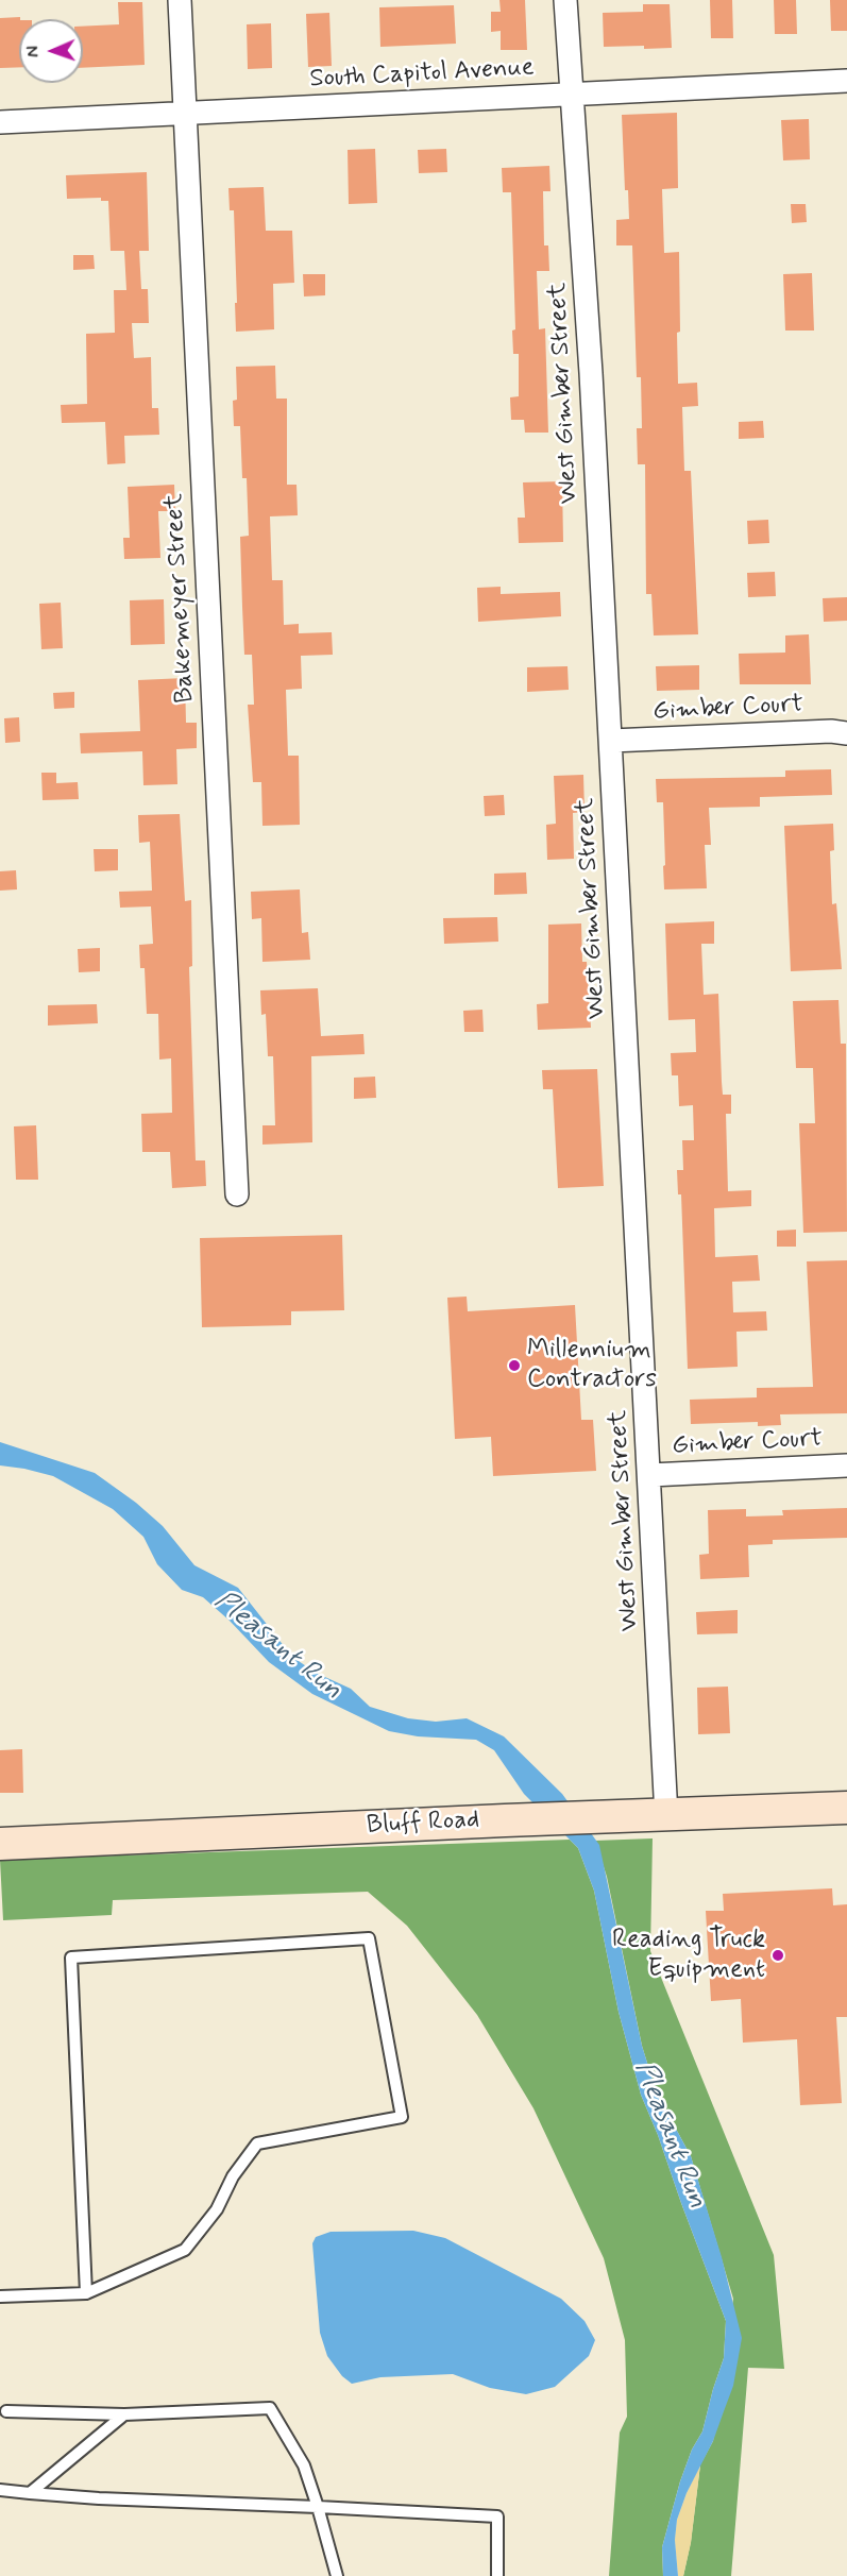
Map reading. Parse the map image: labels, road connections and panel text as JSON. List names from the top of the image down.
{
  "streets": {
    "main road": ["Bluff Road"],
    "street": [
      "South Capitol Avenue",
      "West Gimber Street",
      "Bakemeyer Street",
      "Gimber Court"
    ]
  },
  "crossings": [
    ["South Capitol Avenue", "West Gimber Street"],
    ["South Capitol Avenue", "Bakemeyer Street"],
    ["West Gimber Street", "Gimber Court"],
    ["West Gimber Street", "Bluff Road"]
  ],
  "water": ["Pleasant Run"],
  "places": ["Millennium Contractors", "Reading Truck Equipment"],
  "north": "left"
}
